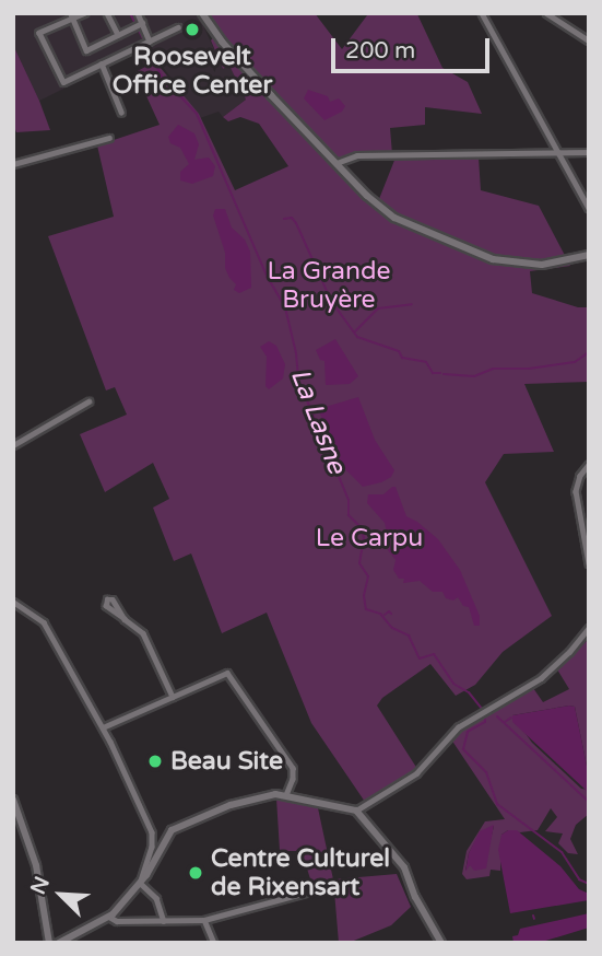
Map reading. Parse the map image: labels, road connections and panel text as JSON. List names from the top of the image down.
{
  "water": ["La Lasne"],
  "parks": ["La Grande Bruyère", "Le Carpu"],
  "places": ["Roosevelt Office Center", "Beau Site", "Centre Culturel de Rixensart"],
  "scale_bar": "200 m",
  "north": "top left"
}
